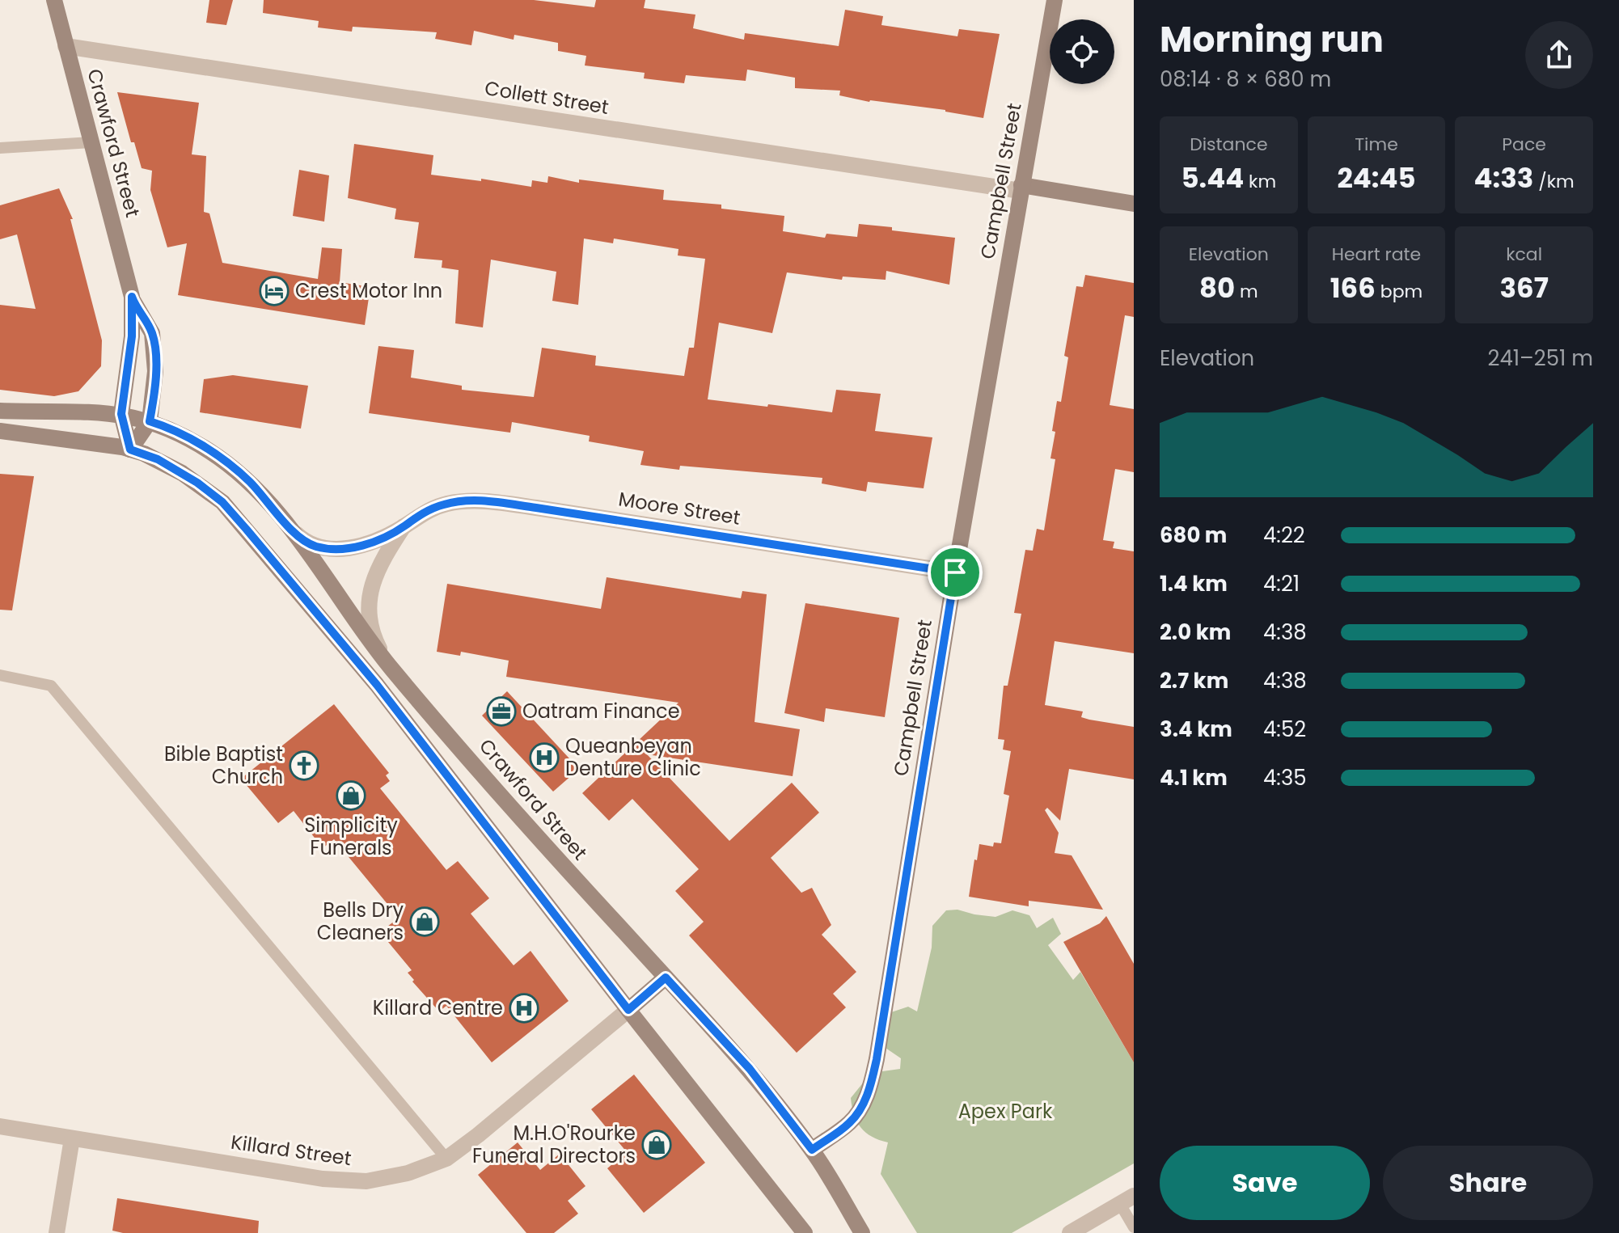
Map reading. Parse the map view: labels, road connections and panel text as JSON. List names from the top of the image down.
{
  "streets": {
    "main road": [
      "Collett Street",
      "Crawford Street",
      "Campbell Street",
      "Killard Street"
    ],
    "street": ["Moore Street"]
  },
  "crossings": [
    ["Collett Street", "Crawford Street"],
    ["Collett Street", "Campbell Street"],
    ["Crawford Street", "Campbell Street"],
    ["Crawford Street", "Moore Street"],
    ["Crawford Street", "Killard Street"],
    ["Campbell Street", "Moore Street"]
  ],
  "parks": ["Apex Park"],
  "places": {
    "hotel": ["Crest Motor Inn"],
    "office": ["Oatram Finance"],
    "hospital": ["Queanbeyan Denture Clinic", "Killard Centre"],
    "church": ["Bible Baptist Church"],
    "shop": ["Simplicity Funerals", "Bells Dry Cleaners", "M.H.O'Rourke Funeral Directors"]
  },
  "page": {
    "heading": ["Morning run", "08:14 · 8 × 680 m"],
    "stats": [
      ["Distance", "5.44 km"],
      ["Time", "24:45"],
      ["Pace", "4:33 /km"],
      ["Elevation", "80 m"],
      ["Heart rate", "166 bpm"],
      ["kcal", "367"]
    ],
    "chart": ["Elevation", "241–251 m"],
    "list": [
      {
        "name": "680 m",
        "note": "4:22"
      },
      {
        "name": "1.4 km",
        "note": "4:21"
      },
      {
        "name": "2.0 km",
        "note": "4:38"
      },
      {
        "name": "2.7 km",
        "note": "4:38"
      },
      {
        "name": "3.4 km",
        "note": "4:52"
      },
      {
        "name": "4.1 km",
        "note": "4:35"
      }
    ],
    "buttons": ["Save", "Share"]
  }
}
